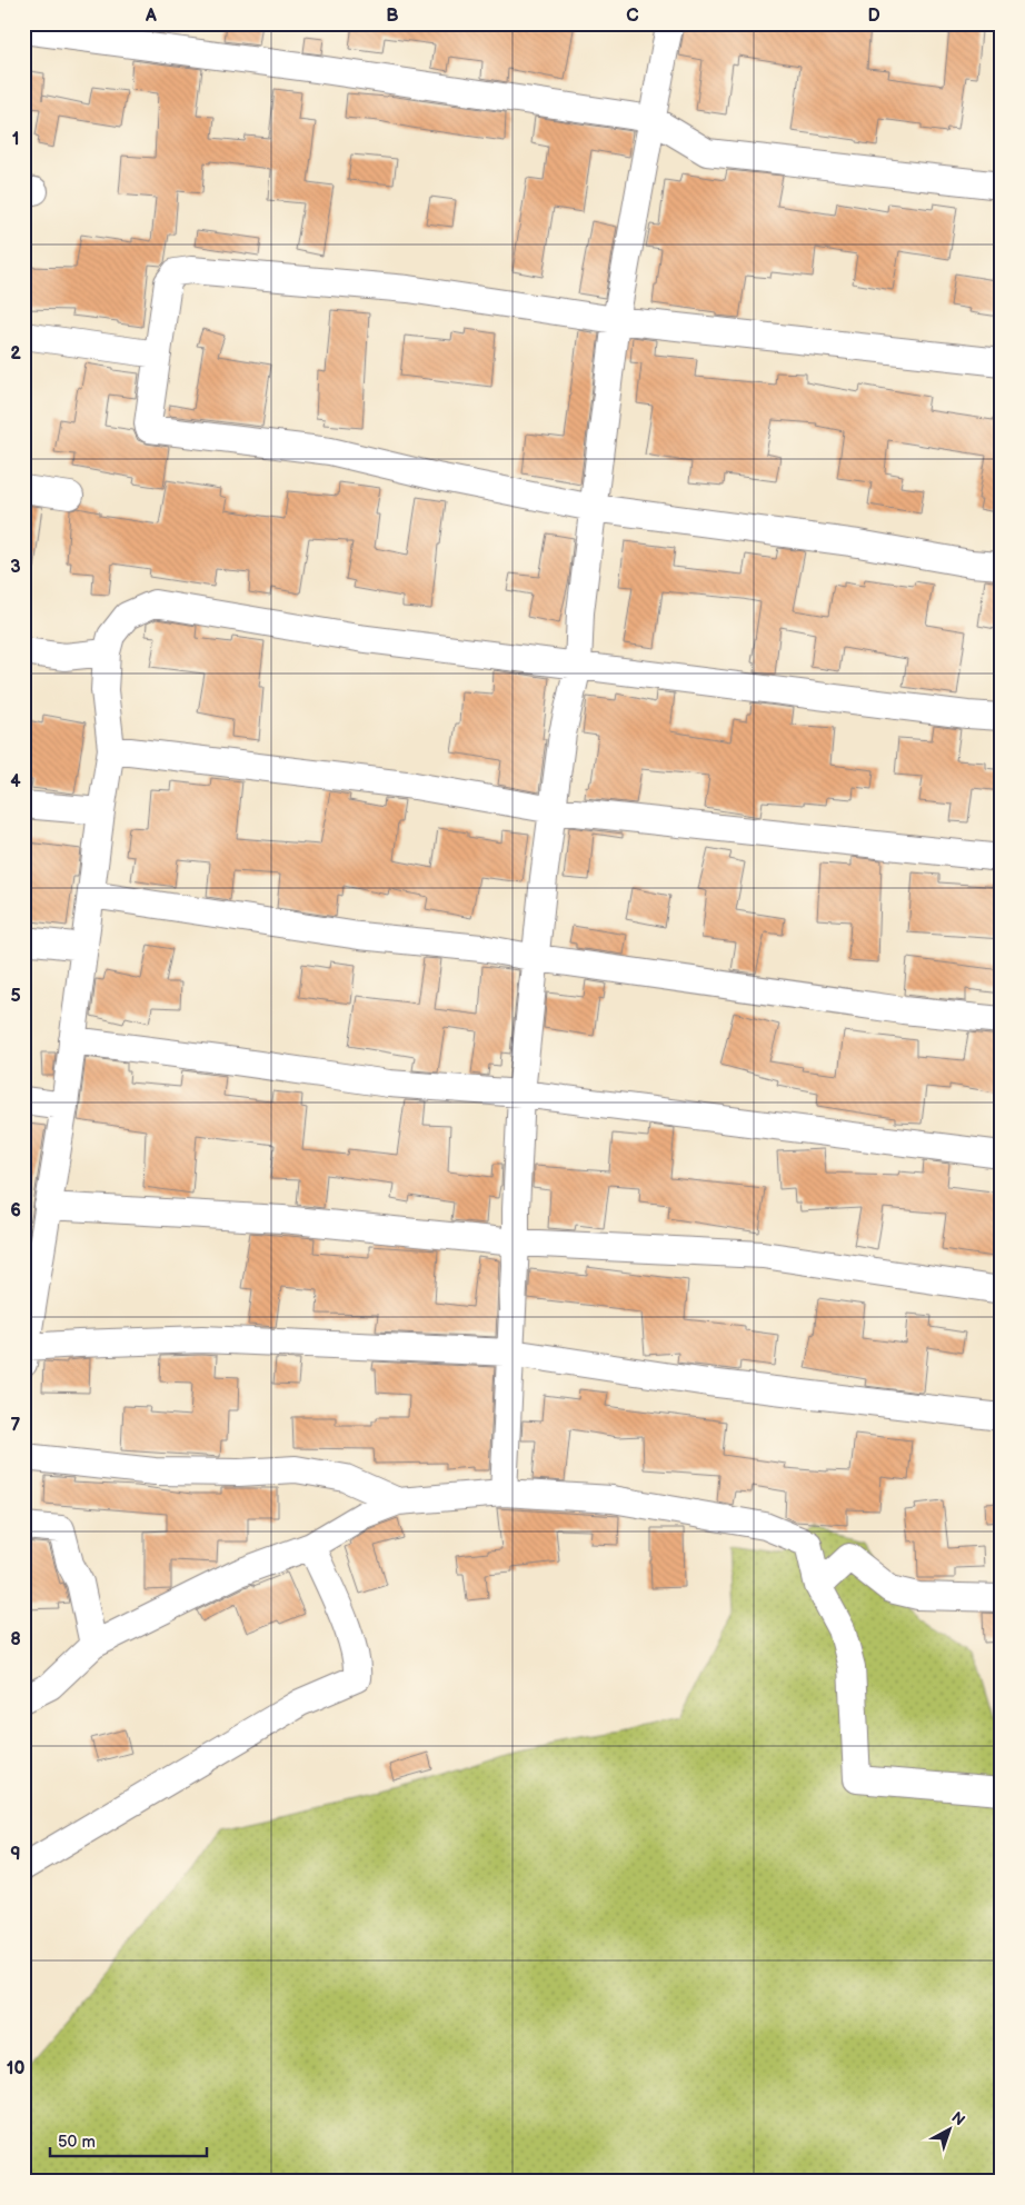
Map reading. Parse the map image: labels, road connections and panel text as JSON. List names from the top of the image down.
{
  "scale_bar": "50 m",
  "north": "top right",
  "grid": {
    "columns": [
      "A",
      "B",
      "C",
      "D"
    ],
    "rows": [
      "1",
      "2",
      "3",
      "4",
      "5",
      "6",
      "7",
      "8",
      "9",
      "10"
    ]
  }
}
